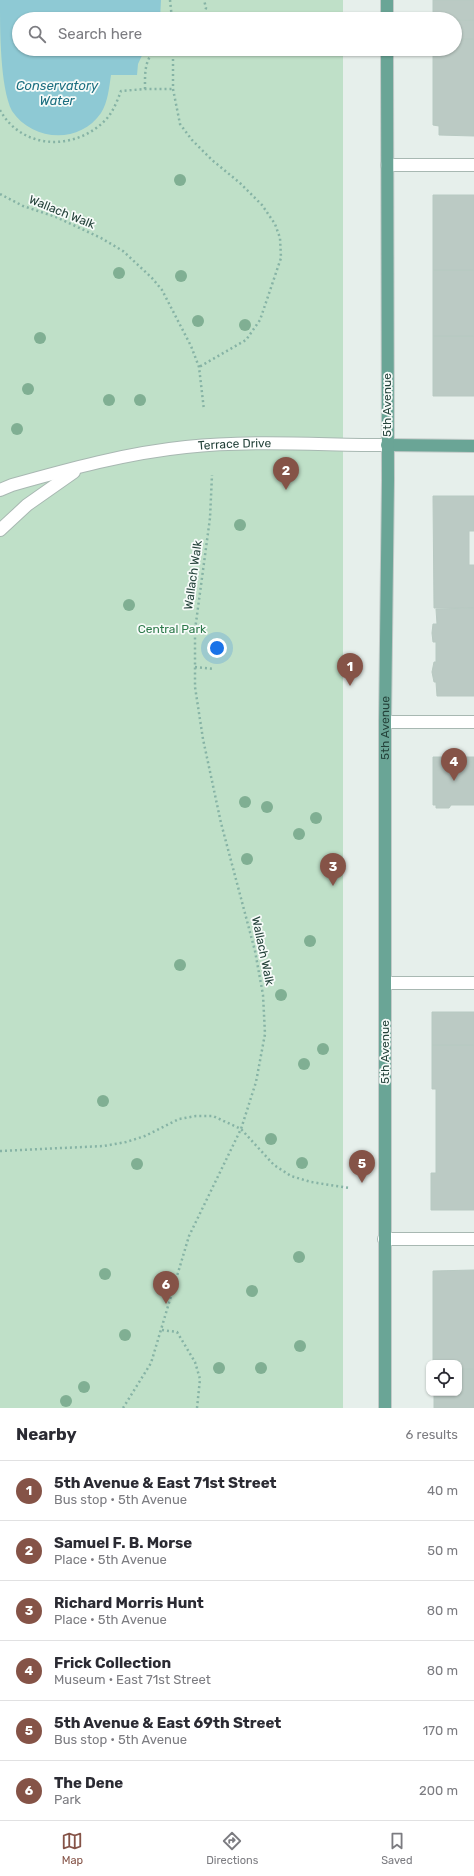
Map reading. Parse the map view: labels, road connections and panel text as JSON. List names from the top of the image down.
{
  "streets": {
    "main road": ["5th Avenue"],
    "street": ["Terrace Drive"],
    "path": ["Wallach Walk"]
  },
  "crossings": [
    ["5th Avenue", "Terrace Drive"]
  ],
  "water": ["Conservatory Water"],
  "parks": ["Central Park"],
  "page": {
    "search": "Search here",
    "pins": [
      "2",
      "1",
      "4",
      "3",
      "5",
      "6"
    ],
    "heading": ["Nearby", "6 results"],
    "list": [
      {
        "mark": "1",
        "name": "5th Avenue & East 71st Street",
        "note": "Bus stop · 5th Avenue",
        "value": "40 m"
      },
      {
        "mark": "2",
        "name": "Samuel F. B. Morse",
        "note": "Place · 5th Avenue",
        "value": "50 m"
      },
      {
        "mark": "3",
        "name": "Richard Morris Hunt",
        "note": "Place · 5th Avenue",
        "value": "80 m"
      },
      {
        "mark": "4",
        "name": "Frick Collection",
        "note": "Museum · East 71st Street",
        "value": "80 m"
      },
      {
        "mark": "5",
        "name": "5th Avenue & East 69th Street",
        "note": "Bus stop · 5th Avenue",
        "value": "170 m"
      },
      {
        "mark": "6",
        "name": "The Dene",
        "note": "Park",
        "value": "200 m"
      }
    ],
    "nav": ["Map", "Directions", "Saved"]
  }
}
